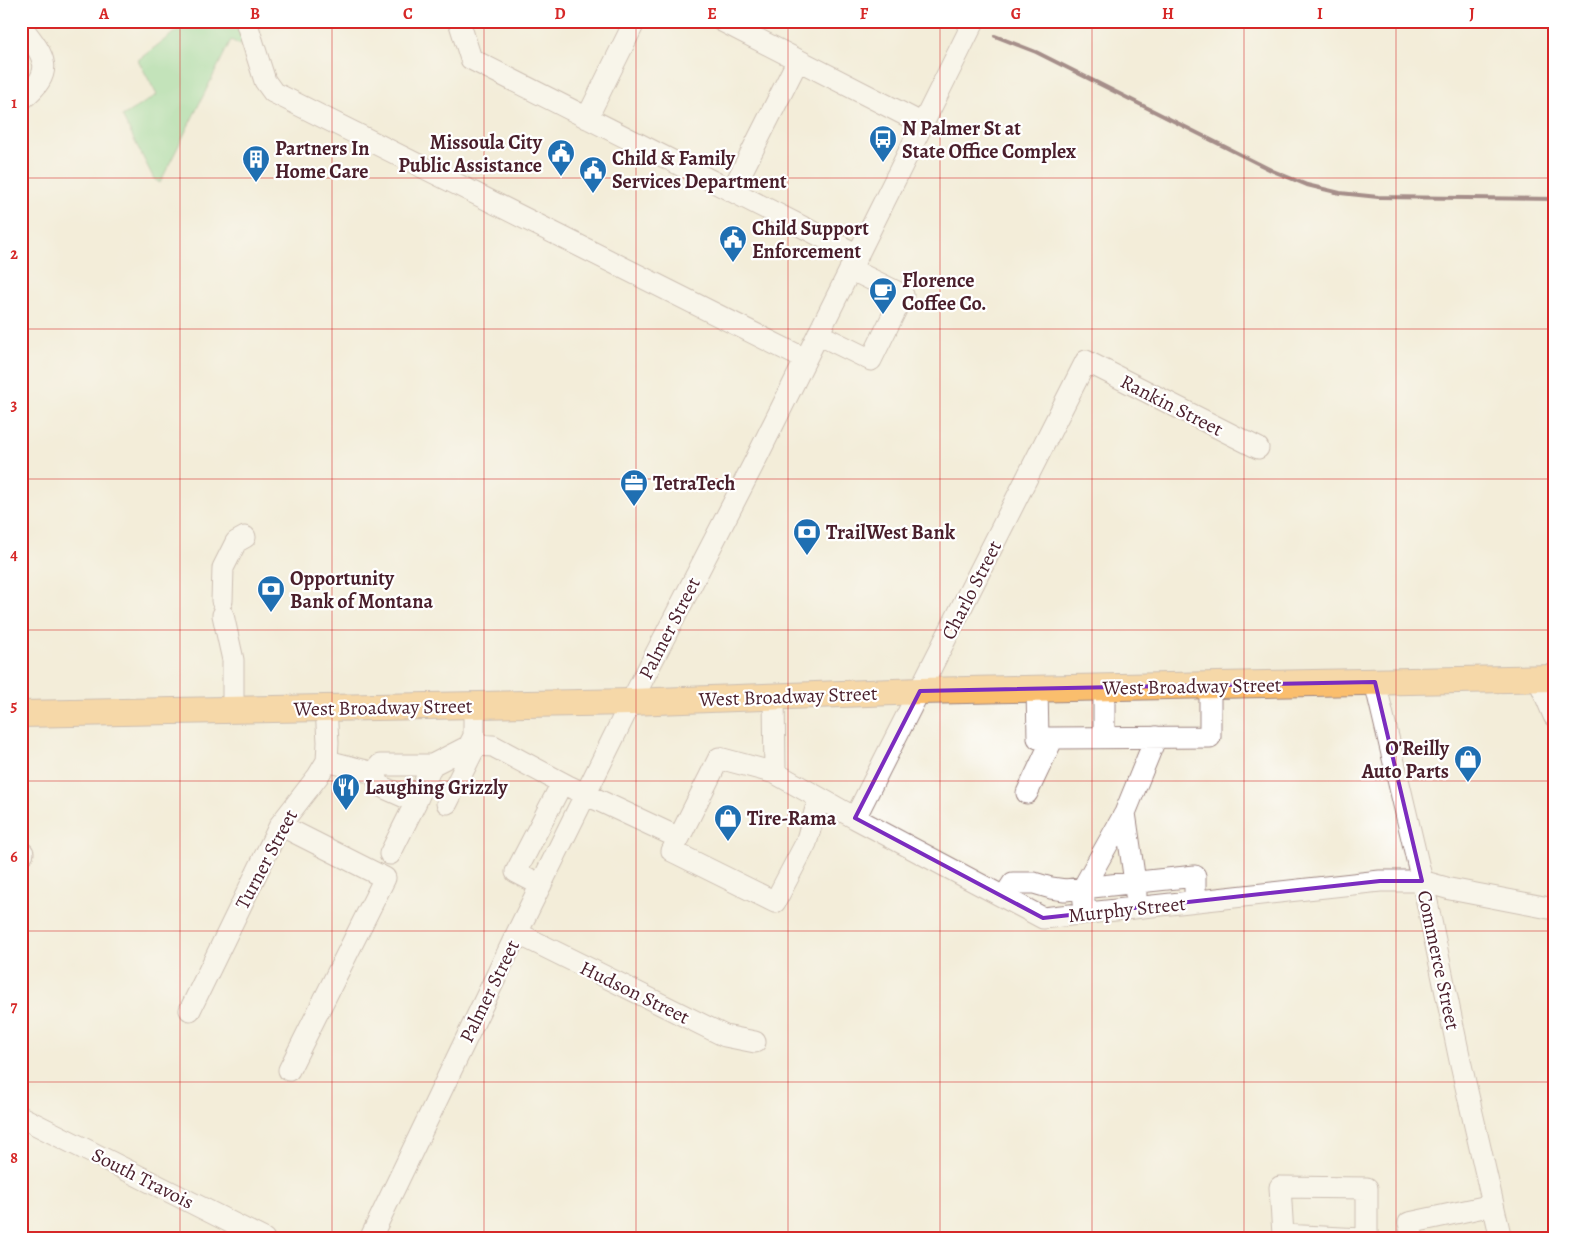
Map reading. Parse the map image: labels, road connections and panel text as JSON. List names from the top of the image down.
{
  "streets": {
    "main road": ["West Broadway Street"],
    "street": [
      "Rankin Street",
      "Charlo Street",
      "Palmer Street",
      "Turner Street",
      "Murphy Street",
      "Commerce Street",
      "Hudson Street",
      "South Travois"
    ]
  },
  "crossings": [
    ["Rankin Street", "Charlo Street"],
    ["Charlo Street", "West Broadway Street"],
    ["Charlo Street", "Murphy Street"],
    ["Palmer Street", "West Broadway Street"],
    ["Palmer Street", "Hudson Street"],
    ["West Broadway Street", "Commerce Street"],
    ["Murphy Street", "Commerce Street"]
  ],
  "places": {
    "bus stop": ["N Palmer St at State Office Complex"],
    "public building": ["Missoula City Public Assistance", "Child & Family Services Department", "Child Support Enforcement"],
    "building": ["Partners In Home Care"],
    "cafe": ["Florence Coffee Co."],
    "office": ["TetraTech"],
    "bank": ["TrailWest Bank", "Opportunity Bank of Montana"],
    "shop": ["O'Reilly Auto Parts", "Tire-Rama"],
    "restaurant": ["Laughing Grizzly"]
  },
  "grid": {
    "columns": [
      "A",
      "B",
      "C",
      "D",
      "E",
      "F",
      "G",
      "H",
      "I",
      "J"
    ],
    "rows": [
      "1",
      "2",
      "3",
      "4",
      "5",
      "6",
      "7",
      "8"
    ]
  }
}
